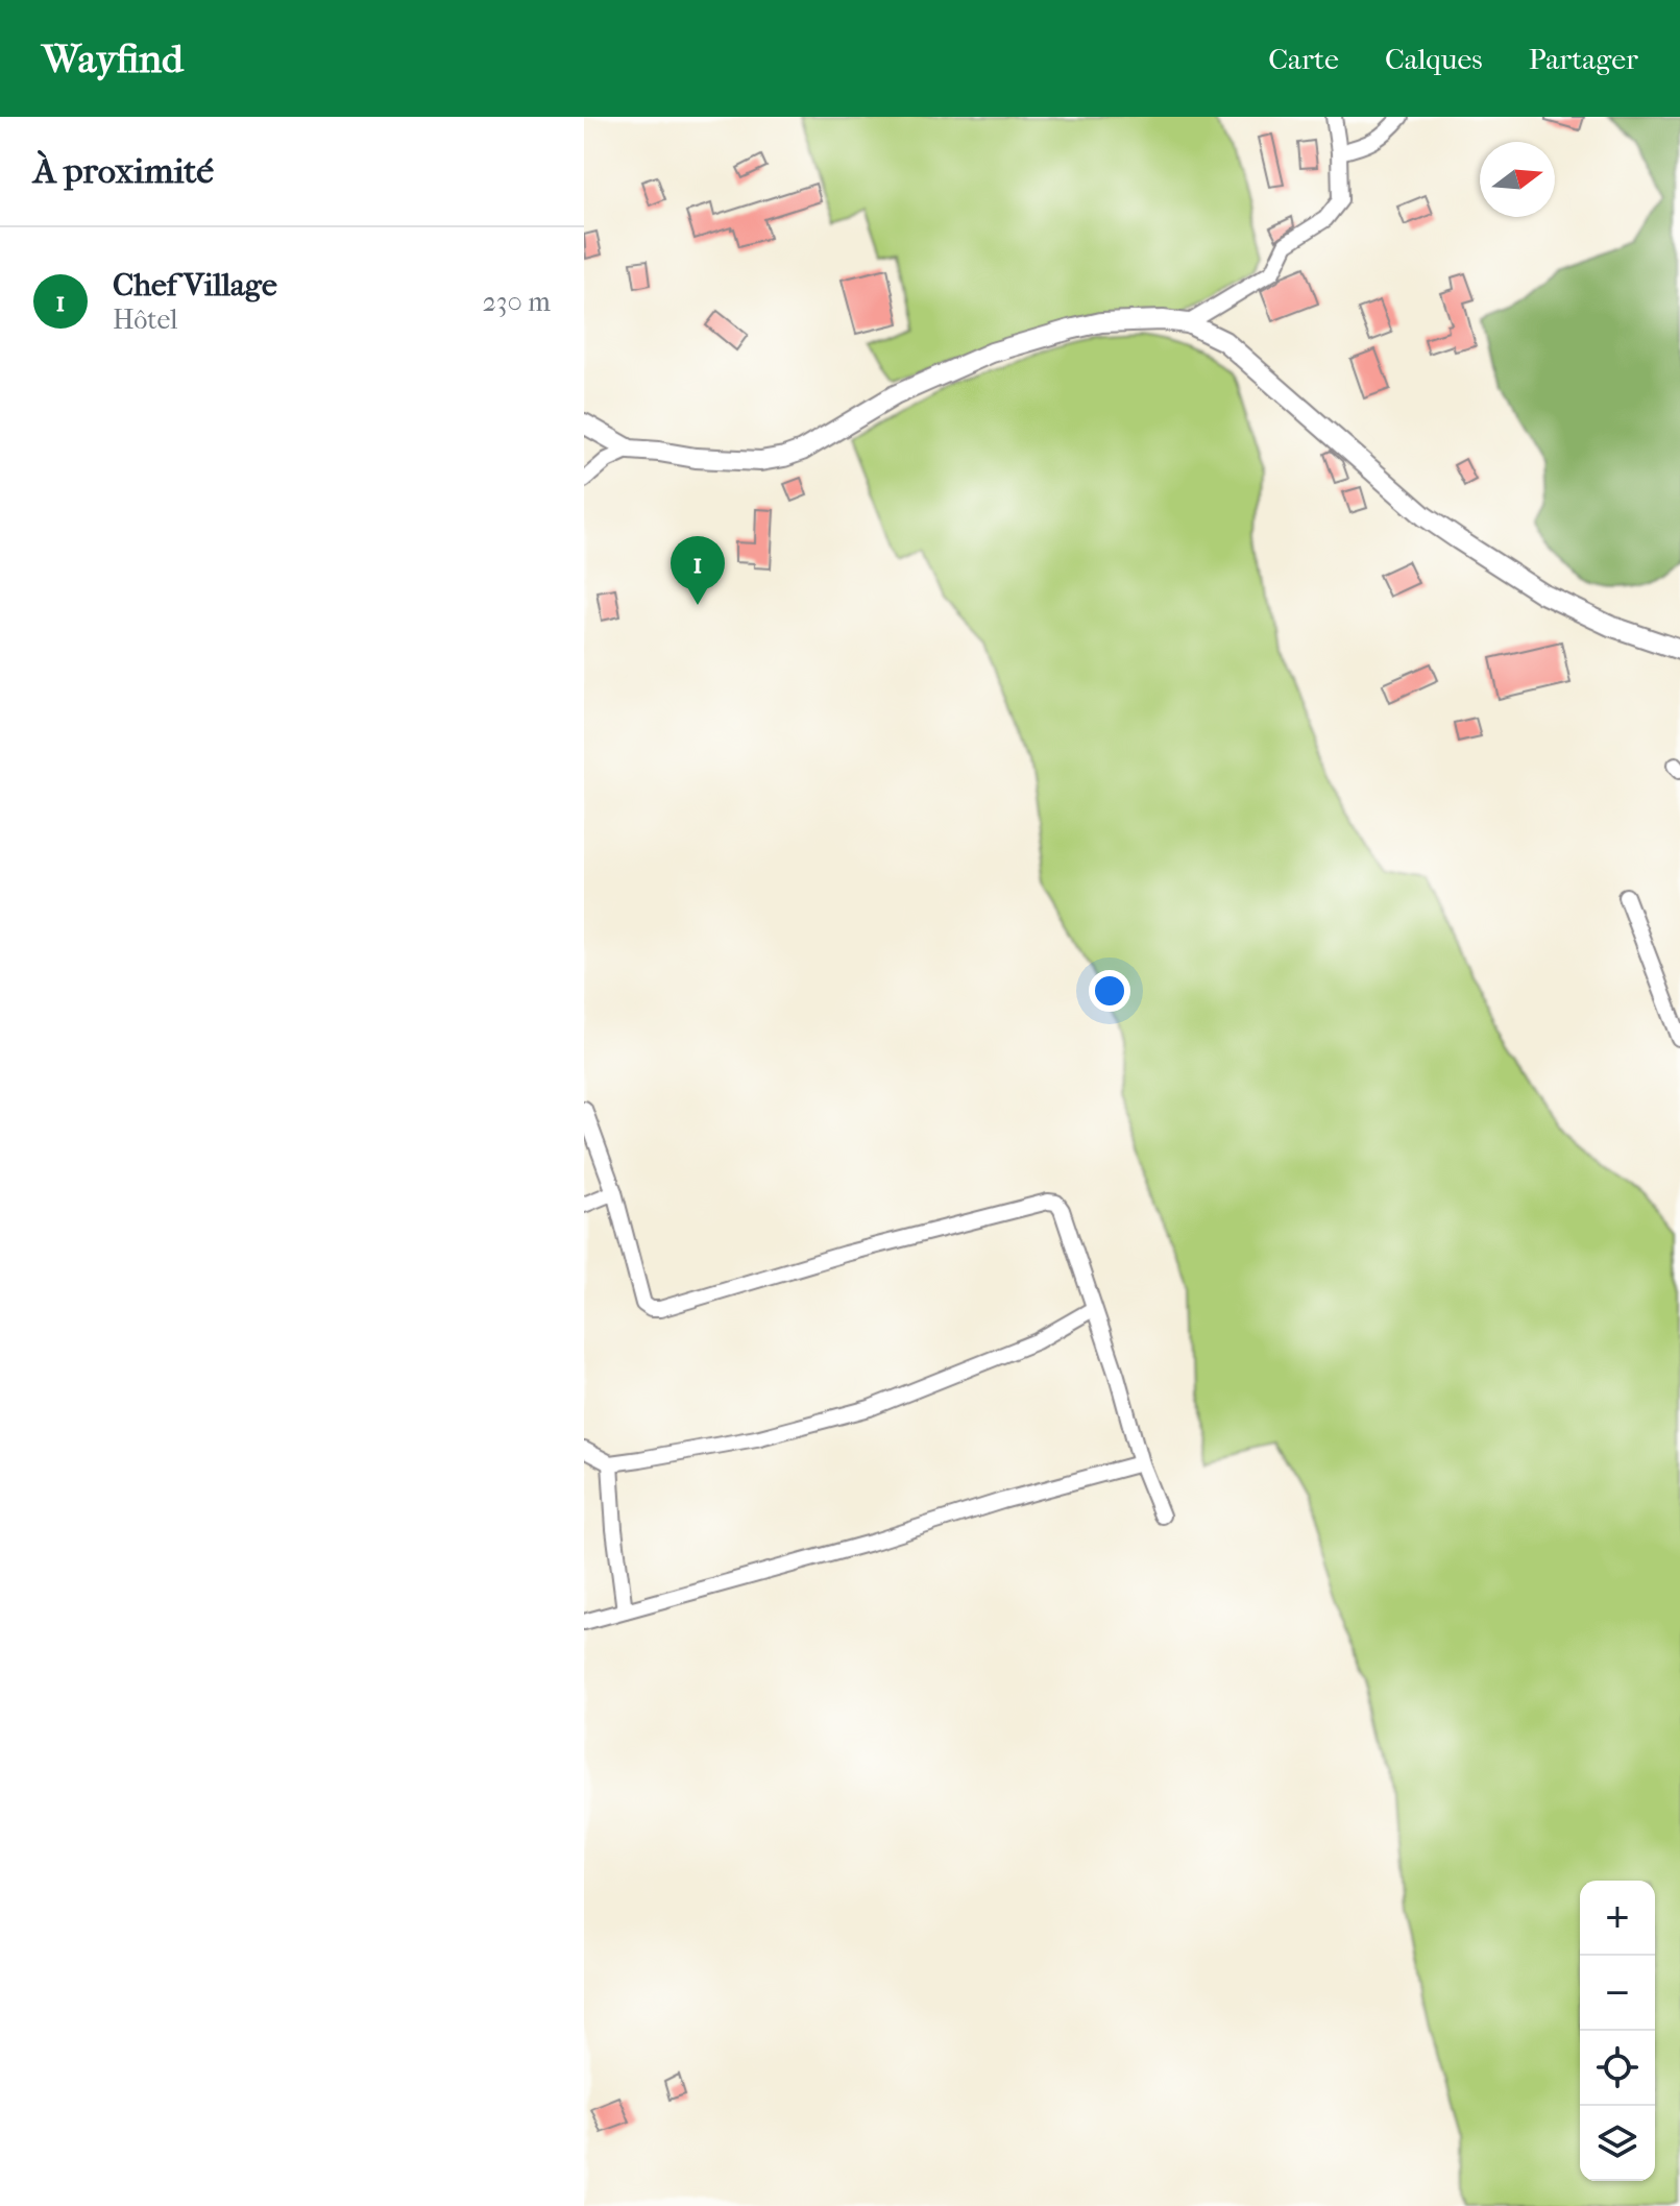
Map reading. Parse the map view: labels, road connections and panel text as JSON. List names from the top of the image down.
{
  "north": "right",
  "page": {
    "header": "Wayfind",
    "nav": ["Carte", "Calques", "Partager"],
    "heading": "À proximité",
    "list": [
      {
        "mark": "1",
        "name": "Chef Village",
        "note": "Hôtel",
        "value": "230 m"
      }
    ],
    "pins": "1",
    "map_buttons": ["+", "−"]
  }
}
